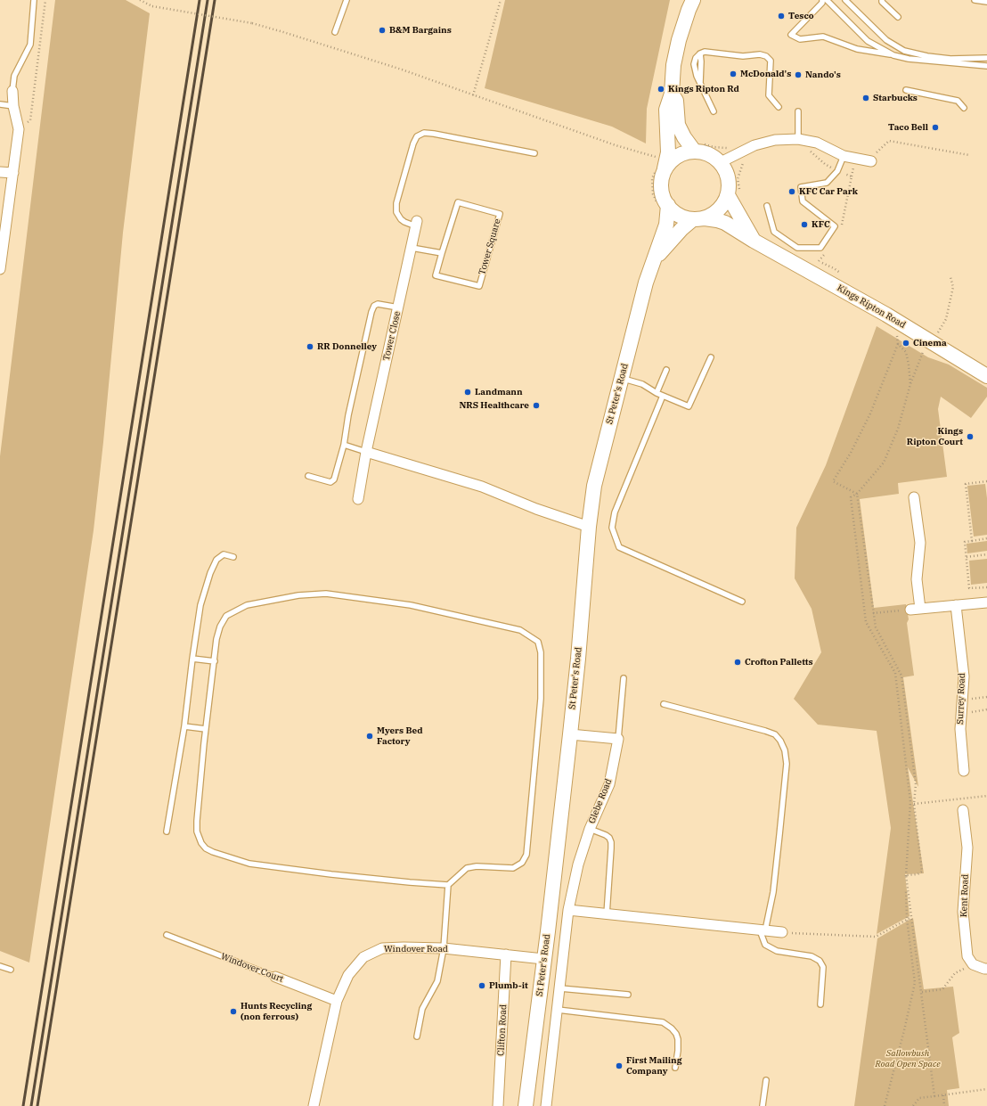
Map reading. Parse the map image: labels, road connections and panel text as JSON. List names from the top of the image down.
{
  "streets": {
    "street": [
      "Kings Ripton Road",
      "Tower Close",
      "St Peter's Road",
      "Surrey Road",
      "Glebe Road",
      "Kent Road",
      "Windover Road",
      "Windover Court",
      "Clifton Road"
    ],
    "lane": ["Tower Square"]
  },
  "crossings": [
    ["Kings Ripton Road", "St Peter's Road"],
    ["St Peter's Road", "Windover Road"],
    ["Windover Road", "Windover Court"],
    ["Windover Road", "Clifton Road"]
  ],
  "parks": ["Sallowbush Road Open Space"],
  "places": [
    "Tesco",
    "B&M Bargains",
    "McDonald's",
    "Nando's",
    "Kings Ripton Rd",
    "Starbucks",
    "Taco Bell",
    "KFC Car Park",
    "KFC",
    "Cinema",
    "RR Donnelley",
    "Landmann",
    "NRS Healthcare",
    "Kings Ripton Court",
    "Crofton Palletts",
    "Myers Bed Factory",
    "Plumb-it",
    "Hunts Recycling (non ferrous)",
    "First Mailing Company"
  ]
}
